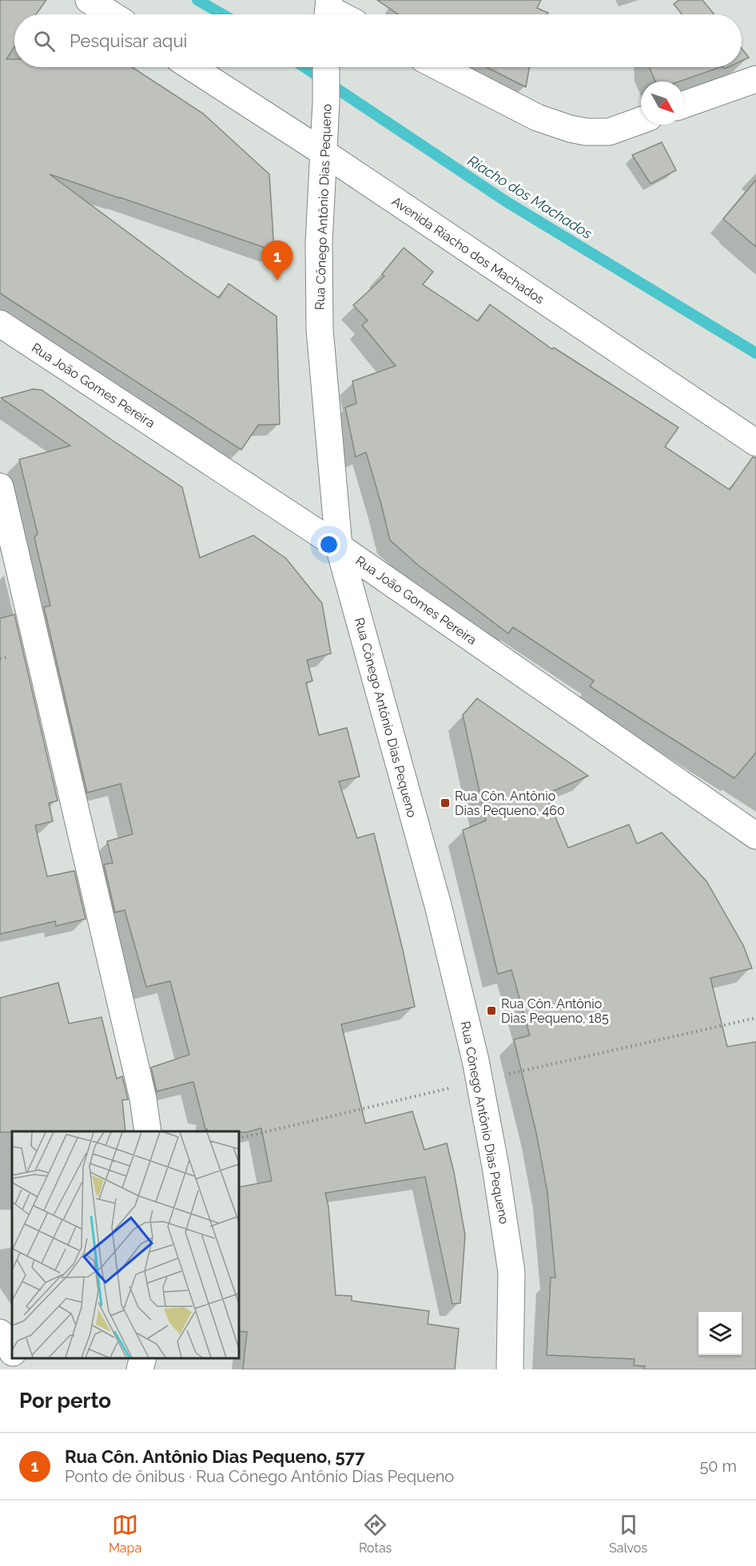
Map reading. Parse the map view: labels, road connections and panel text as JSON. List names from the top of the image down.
{
  "streets": {
    "street": ["Rua Cônego Antônio Dias Pequeno", "Avenida Riacho dos Machados", "Rua João Gomes Pereira"]
  },
  "crossings": [
    ["Rua Cônego Antônio Dias Pequeno", "Avenida Riacho dos Machados"],
    ["Rua Cônego Antônio Dias Pequeno", "Rua João Gomes Pereira"]
  ],
  "water": ["Riacho dos Machados"],
  "places": {
    "transit": ["Rua Côn. Antônio Dias Pequeno, 460", "Rua Côn. Antônio Dias Pequeno, 185"]
  },
  "north": "bottom right",
  "page": {
    "search": "Pesquisar aqui",
    "pins": "1",
    "heading": "Por perto",
    "list": [
      {
        "mark": "1",
        "name": "Rua Côn. Antônio Dias Pequeno, 577",
        "note": "Ponto de ônibus · Rua Cônego Antônio Dias Pequeno",
        "value": "50 m"
      }
    ],
    "nav": ["Mapa", "Rotas", "Salvos"]
  }
}
